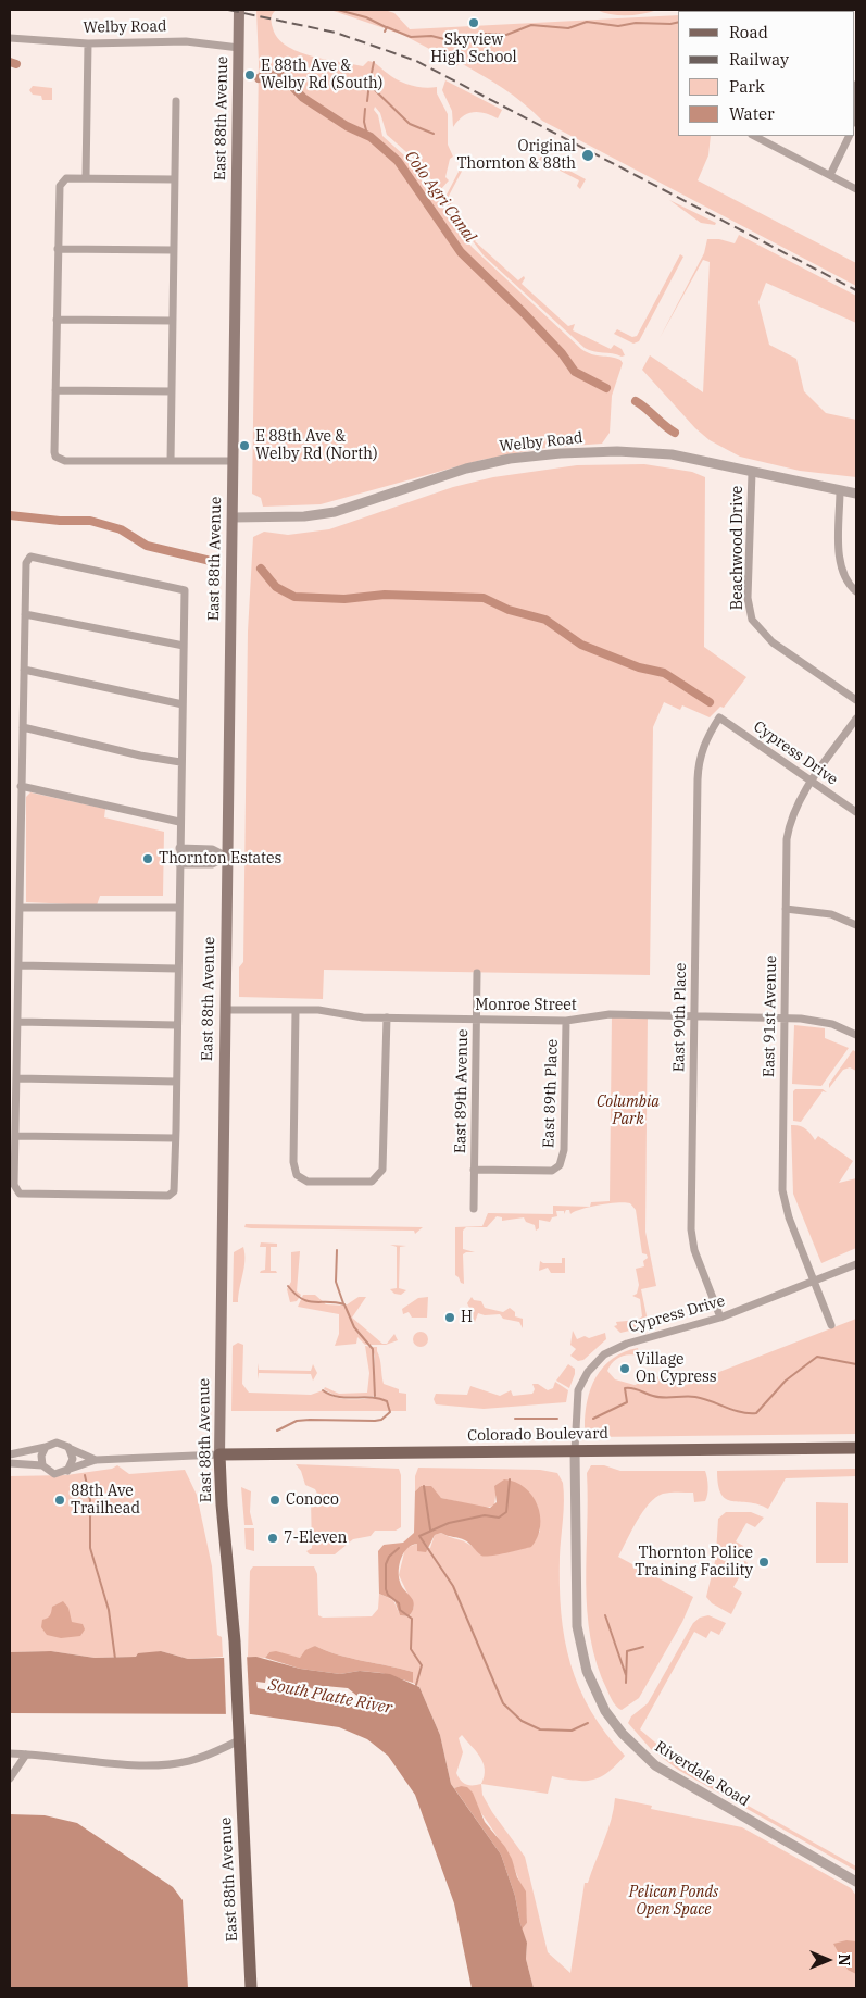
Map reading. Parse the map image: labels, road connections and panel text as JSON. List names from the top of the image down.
{
  "streets": {
    "main road": ["East 88th Avenue", "Colorado Boulevard"],
    "street": [
      "Welby Road",
      "Beachwood Drive",
      "Cypress Drive",
      "Monroe Street",
      "East 91st Avenue",
      "East 90th Place",
      "East 89th Avenue",
      "East 89th Place",
      "Riverdale Road"
    ]
  },
  "crossings": [
    ["Welby Road", "East 88th Avenue"],
    ["Welby Road", "Beachwood Drive"],
    ["East 88th Avenue", "Monroe Street"],
    ["East 88th Avenue", "Colorado Boulevard"],
    ["Cypress Drive", "East 91st Avenue"],
    ["Cypress Drive", "East 90th Place"],
    ["Cypress Drive", "Colorado Boulevard"],
    ["Cypress Drive", "Riverdale Road"],
    ["Monroe Street", "East 91st Avenue"],
    ["Monroe Street", "East 90th Place"],
    ["Monroe Street", "East 89th Avenue"],
    ["Monroe Street", "East 89th Place"],
    ["East 89th Avenue", "East 89th Place"],
    ["Colorado Boulevard", "Riverdale Road"]
  ],
  "water": ["Colo Agri Canal", "South Platte River"],
  "parks": ["Columbia Park", "Pelican Ponds Open Space"],
  "places": [
    "Skyview High School",
    "E 88th Ave & Welby Rd (South)",
    "Original Thornton & 88th",
    "E 88th Ave & Welby Rd (North)",
    "Thornton Estates",
    "H",
    "Village On Cypress",
    "88th Ave Trailhead",
    "Conoco",
    "7-Eleven",
    "Thornton Police Training Facility"
  ],
  "legend": [
    "Road",
    "Railway",
    "Park",
    "Water"
  ],
  "north": "right"
}
